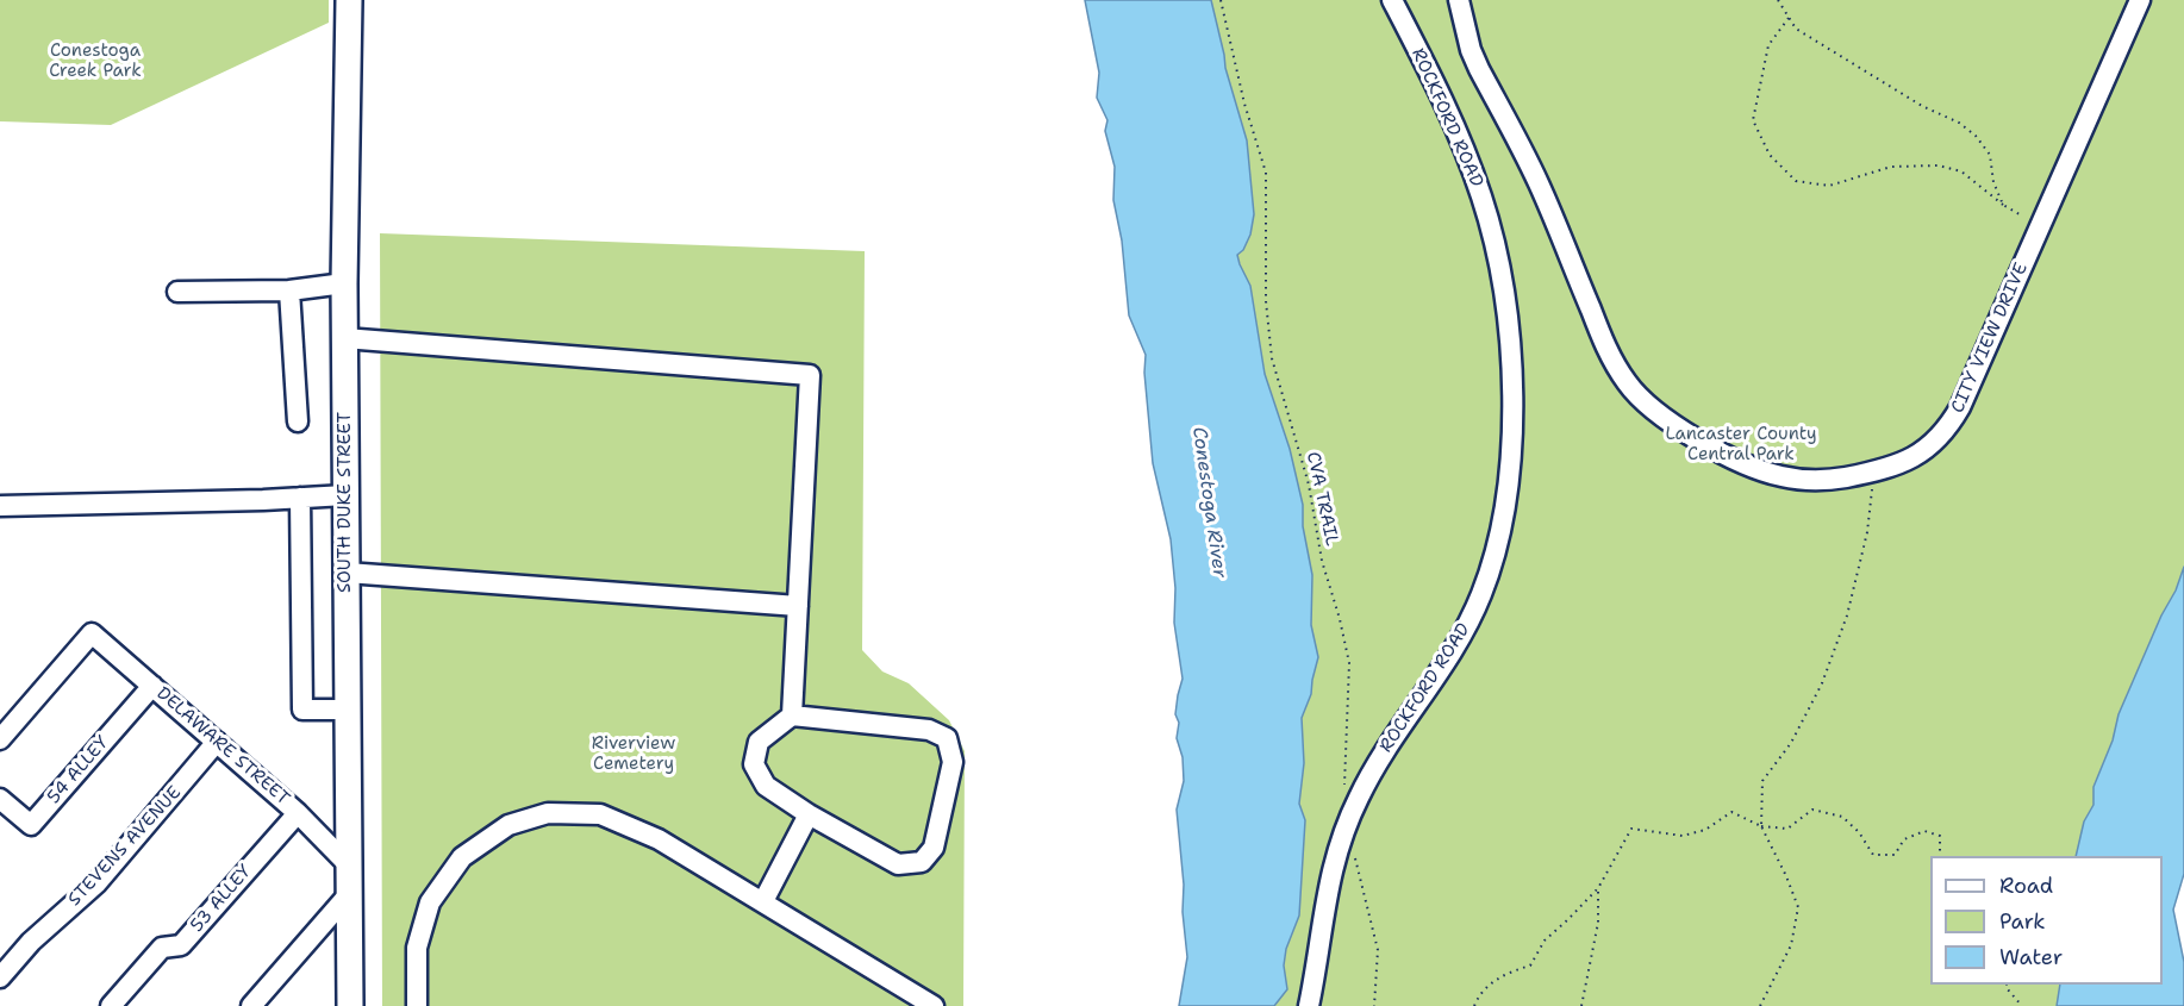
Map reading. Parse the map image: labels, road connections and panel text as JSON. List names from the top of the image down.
{
  "streets": {
    "main road": ["SOUTH DUKE STREET"],
    "street": [
      "ROCKFORD ROAD",
      "CITY VIEW DRIVE",
      "DELAWARE STREET",
      "54 ALLEY",
      "STEVENS AVENUE",
      "53 ALLEY"
    ],
    "path": ["CVA TRAIL"]
  },
  "crossings": [
    ["SOUTH DUKE STREET", "DELAWARE STREET"],
    ["DELAWARE STREET", "54 ALLEY"],
    ["DELAWARE STREET", "STEVENS AVENUE"],
    ["DELAWARE STREET", "53 ALLEY"]
  ],
  "water": ["Conestoga River"],
  "parks": ["Conestoga Creek Park", "Lancaster County Central Park", "Riverview Cemetery"],
  "legend": ["Road", "Park", "Water"]
}
